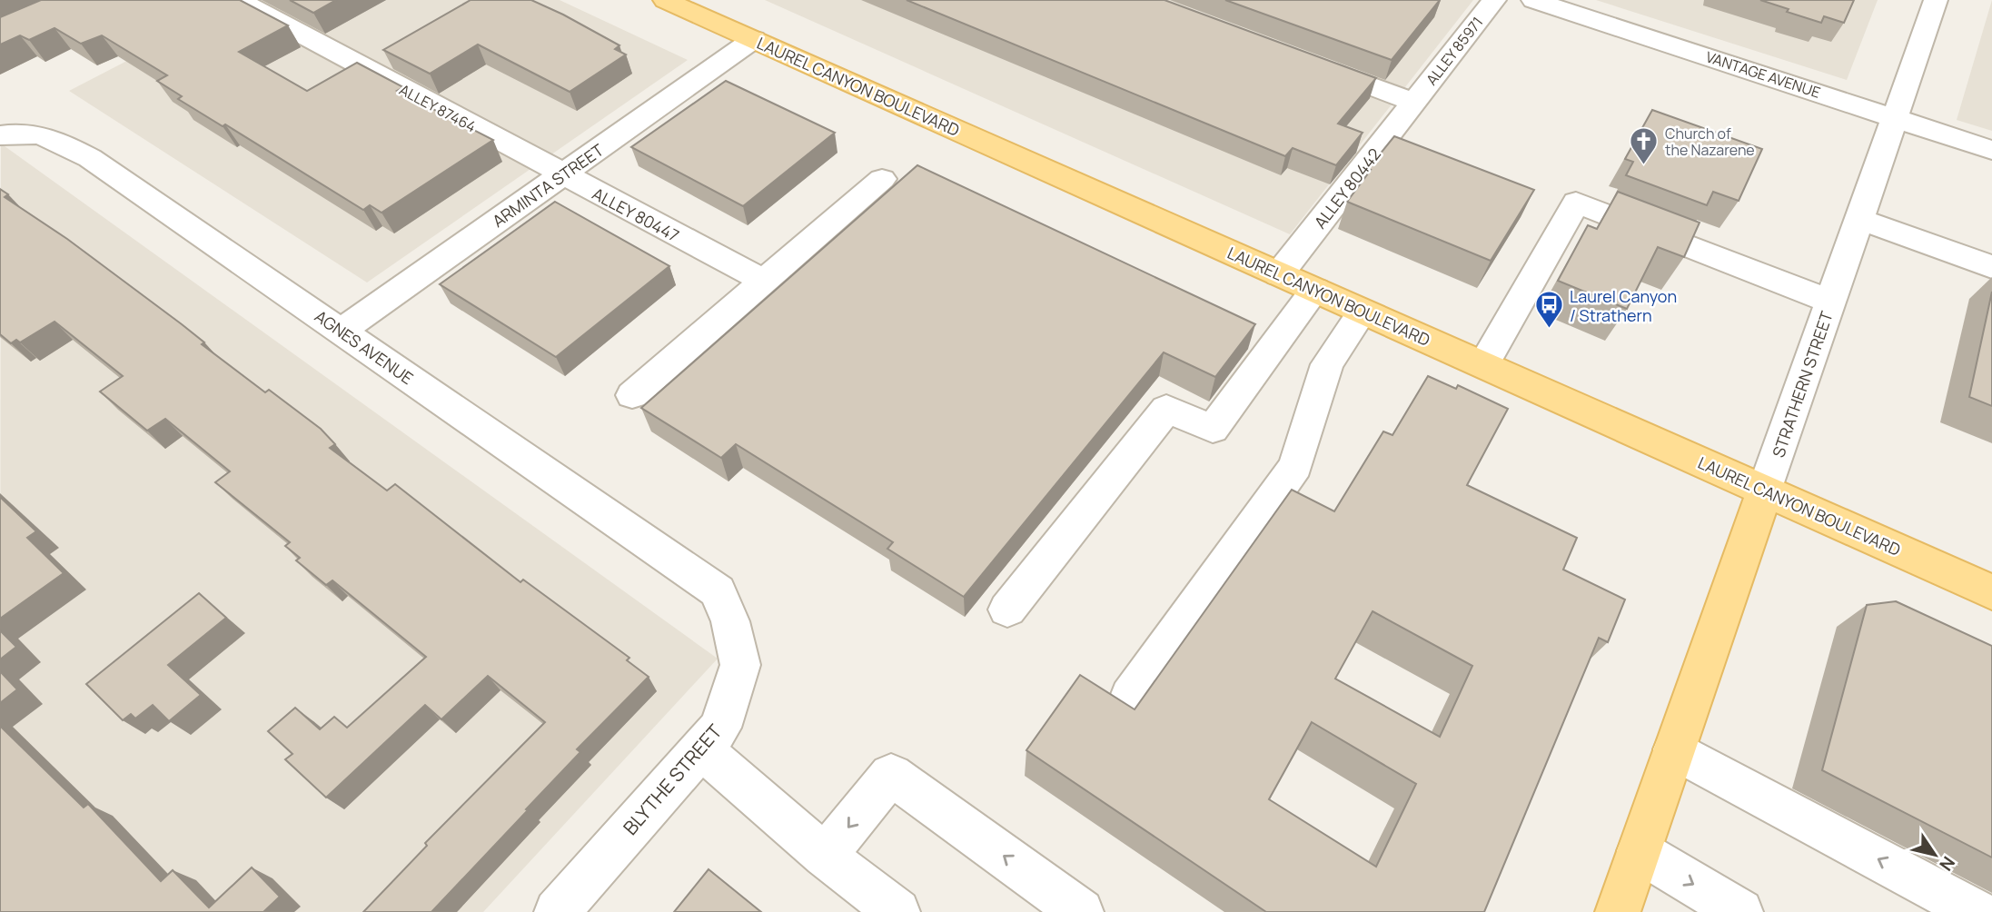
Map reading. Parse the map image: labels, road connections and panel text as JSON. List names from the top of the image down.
{
  "streets": {
    "main road": ["LAUREL CANYON BOULEVARD", "STRATHERN STREET"],
    "street": [
      "ALLEY 85971",
      "VANTAGE AVENUE",
      "ALLEY 87464",
      "ARMINTA STREET",
      "ALLEY 80442",
      "ALLEY 80447",
      "AGNES AVENUE",
      "BLYTHE STREET"
    ]
  },
  "crossings": [
    ["ALLEY 85971", "ALLEY 80442"],
    ["VANTAGE AVENUE", "STRATHERN STREET"],
    ["LAUREL CANYON BOULEVARD", "ARMINTA STREET"],
    ["LAUREL CANYON BOULEVARD", "ALLEY 80442"],
    ["LAUREL CANYON BOULEVARD", "STRATHERN STREET"],
    ["ALLEY 87464", "ARMINTA STREET"],
    ["ALLEY 87464", "ALLEY 80447"],
    ["ARMINTA STREET", "ALLEY 80447"],
    ["ARMINTA STREET", "AGNES AVENUE"],
    ["AGNES AVENUE", "BLYTHE STREET"]
  ],
  "places": {
    "church": ["Church of the Nazarene"],
    "bus stop": ["Laurel Canyon / Strathern"]
  },
  "north": "bottom right"
}
